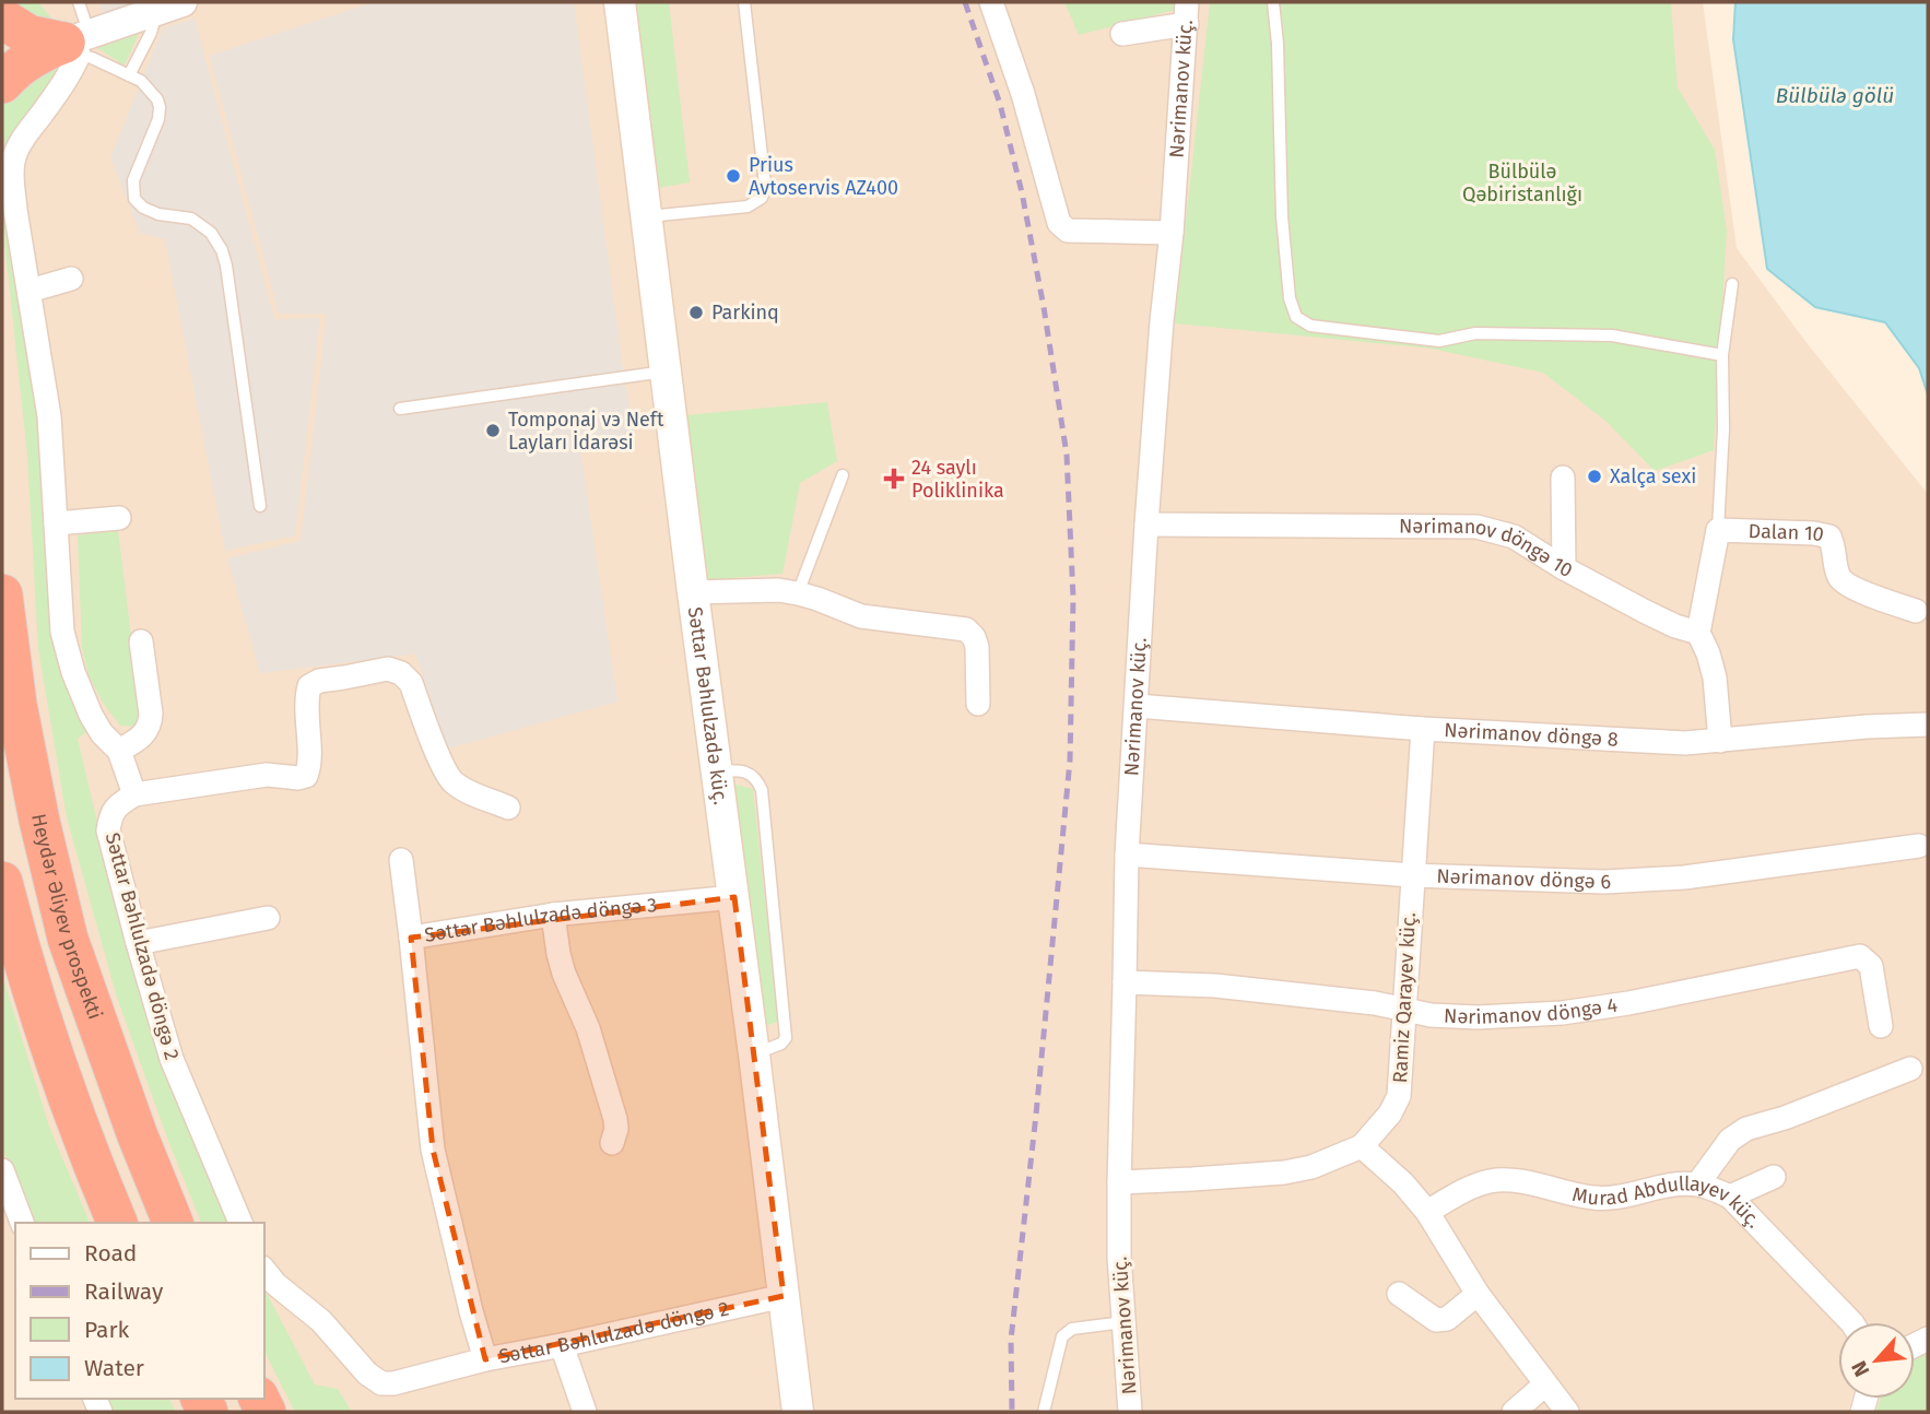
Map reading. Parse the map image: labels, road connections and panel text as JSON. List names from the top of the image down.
{
  "streets": {
    "highway": ["Heydər Əliyev prospekti"],
    "main road": ["Səttar Bəhlulzadə küç."],
    "street": [
      "Nərimanov küç.",
      "Dalan 10",
      "Nərimanov döngə 10",
      "Nərimanov döngə 8",
      "Nərimanov döngə 6",
      "Səttar Bəhlulzadə döngə 3",
      "Səttar Bəhlulzadə döngə 2",
      "Ramiz Qarayev küç.",
      "Nərimanov döngə 4",
      "Murad Abdullayev küç."
    ]
  },
  "crossings": [
    ["Nərimanov küç.", "Nərimanov döngə 10"],
    ["Nərimanov küç.", "Nərimanov döngə 8"],
    ["Nərimanov küç.", "Nərimanov döngə 6"],
    ["Nərimanov küç.", "Nərimanov döngə 4"],
    ["Dalan 10", "Nərimanov döngə 10"],
    ["Səttar Bəhlulzadə küç.", "Səttar Bəhlulzadə döngə 3"],
    ["Səttar Bəhlulzadə küç.", "Səttar Bəhlulzadə döngə 2"],
    ["Nərimanov döngə 8", "Ramiz Qarayev küç."],
    ["Nərimanov döngə 6", "Ramiz Qarayev küç."],
    ["Səttar Bəhlulzadə döngə 3", "Səttar Bəhlulzadə döngə 2"],
    ["Ramiz Qarayev küç.", "Nərimanov döngə 4"]
  ],
  "water": ["Bülbülə gölü"],
  "parks": ["Bülbülə Qəbiristanlığı"],
  "places": {
    "other": [
      "Prius Avtoservis AZ400",
      "Parkinq",
      "Tomponaj vэ Neft Layları İdarəsi",
      "Xalça sexi"
    ],
    "health": ["24 saylı Poliklinika"]
  },
  "legend": [
    "Road",
    "Railway",
    "Park",
    "Water"
  ],
  "north": "bottom left"
}
